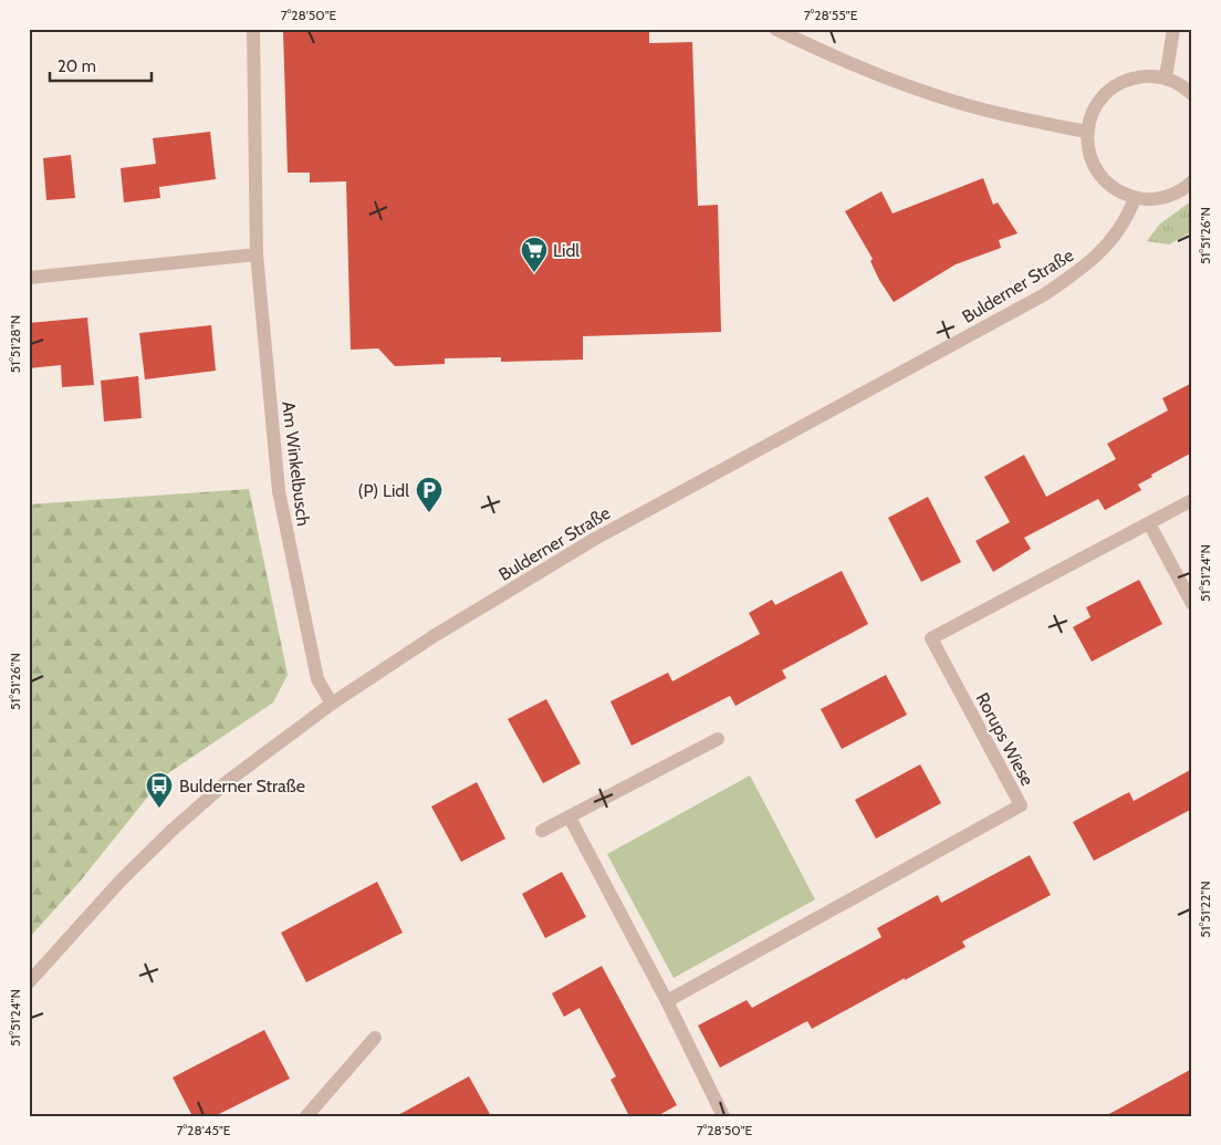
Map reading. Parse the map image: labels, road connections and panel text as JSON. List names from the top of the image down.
{
  "streets": {
    "street": ["Bulderner Straße", "Am Winkelbusch", "Rorups Wiese"]
  },
  "crossings": [
    ["Bulderner Straße", "Am Winkelbusch"]
  ],
  "places": {
    "supermarket": ["Lidl"],
    "parking": ["(P) Lidl"],
    "bus stop": ["Bulderner Straße"]
  },
  "scale_bar": "20 m",
  "coordinates": [
    "7°28'50\"E",
    "7°28'55\"E",
    "51°51'26\"N",
    "51°51'28\"N",
    "51°51'24\"N",
    "51°51'22\"N",
    "7°28'45\"E"
  ]
}
